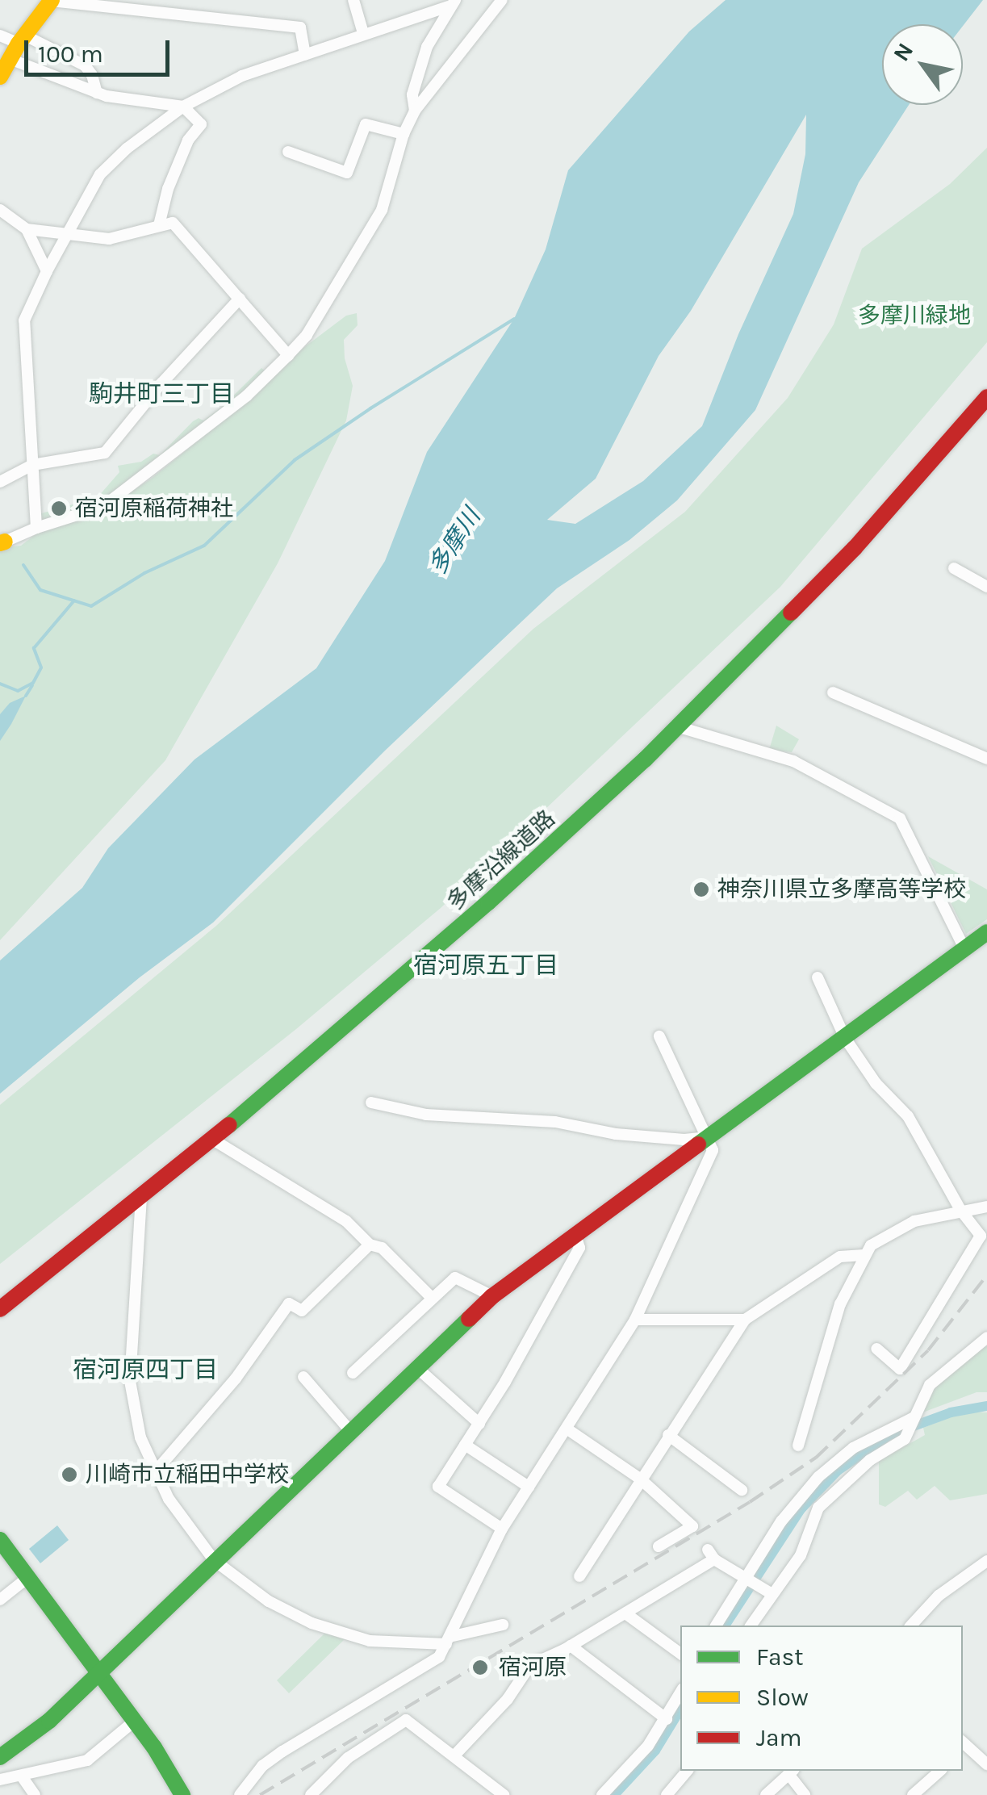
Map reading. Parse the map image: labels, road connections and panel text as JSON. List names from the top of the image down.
{
  "streets": {
    "street": ["多摩沿線道路"]
  },
  "districts": ["駒井町三丁目", "宿河原五丁目", "宿河原四丁目"],
  "water": ["多摩川"],
  "parks": ["多摩川緑地"],
  "places": [
    "宿河原稲荷神社",
    "神奈川県立多摩高等学校",
    "川崎市立稲田中学校",
    "宿河原"
  ],
  "legend": ["Fast", "Slow", "Jam"],
  "scale_bar": "100 m",
  "north": "top left"
}
